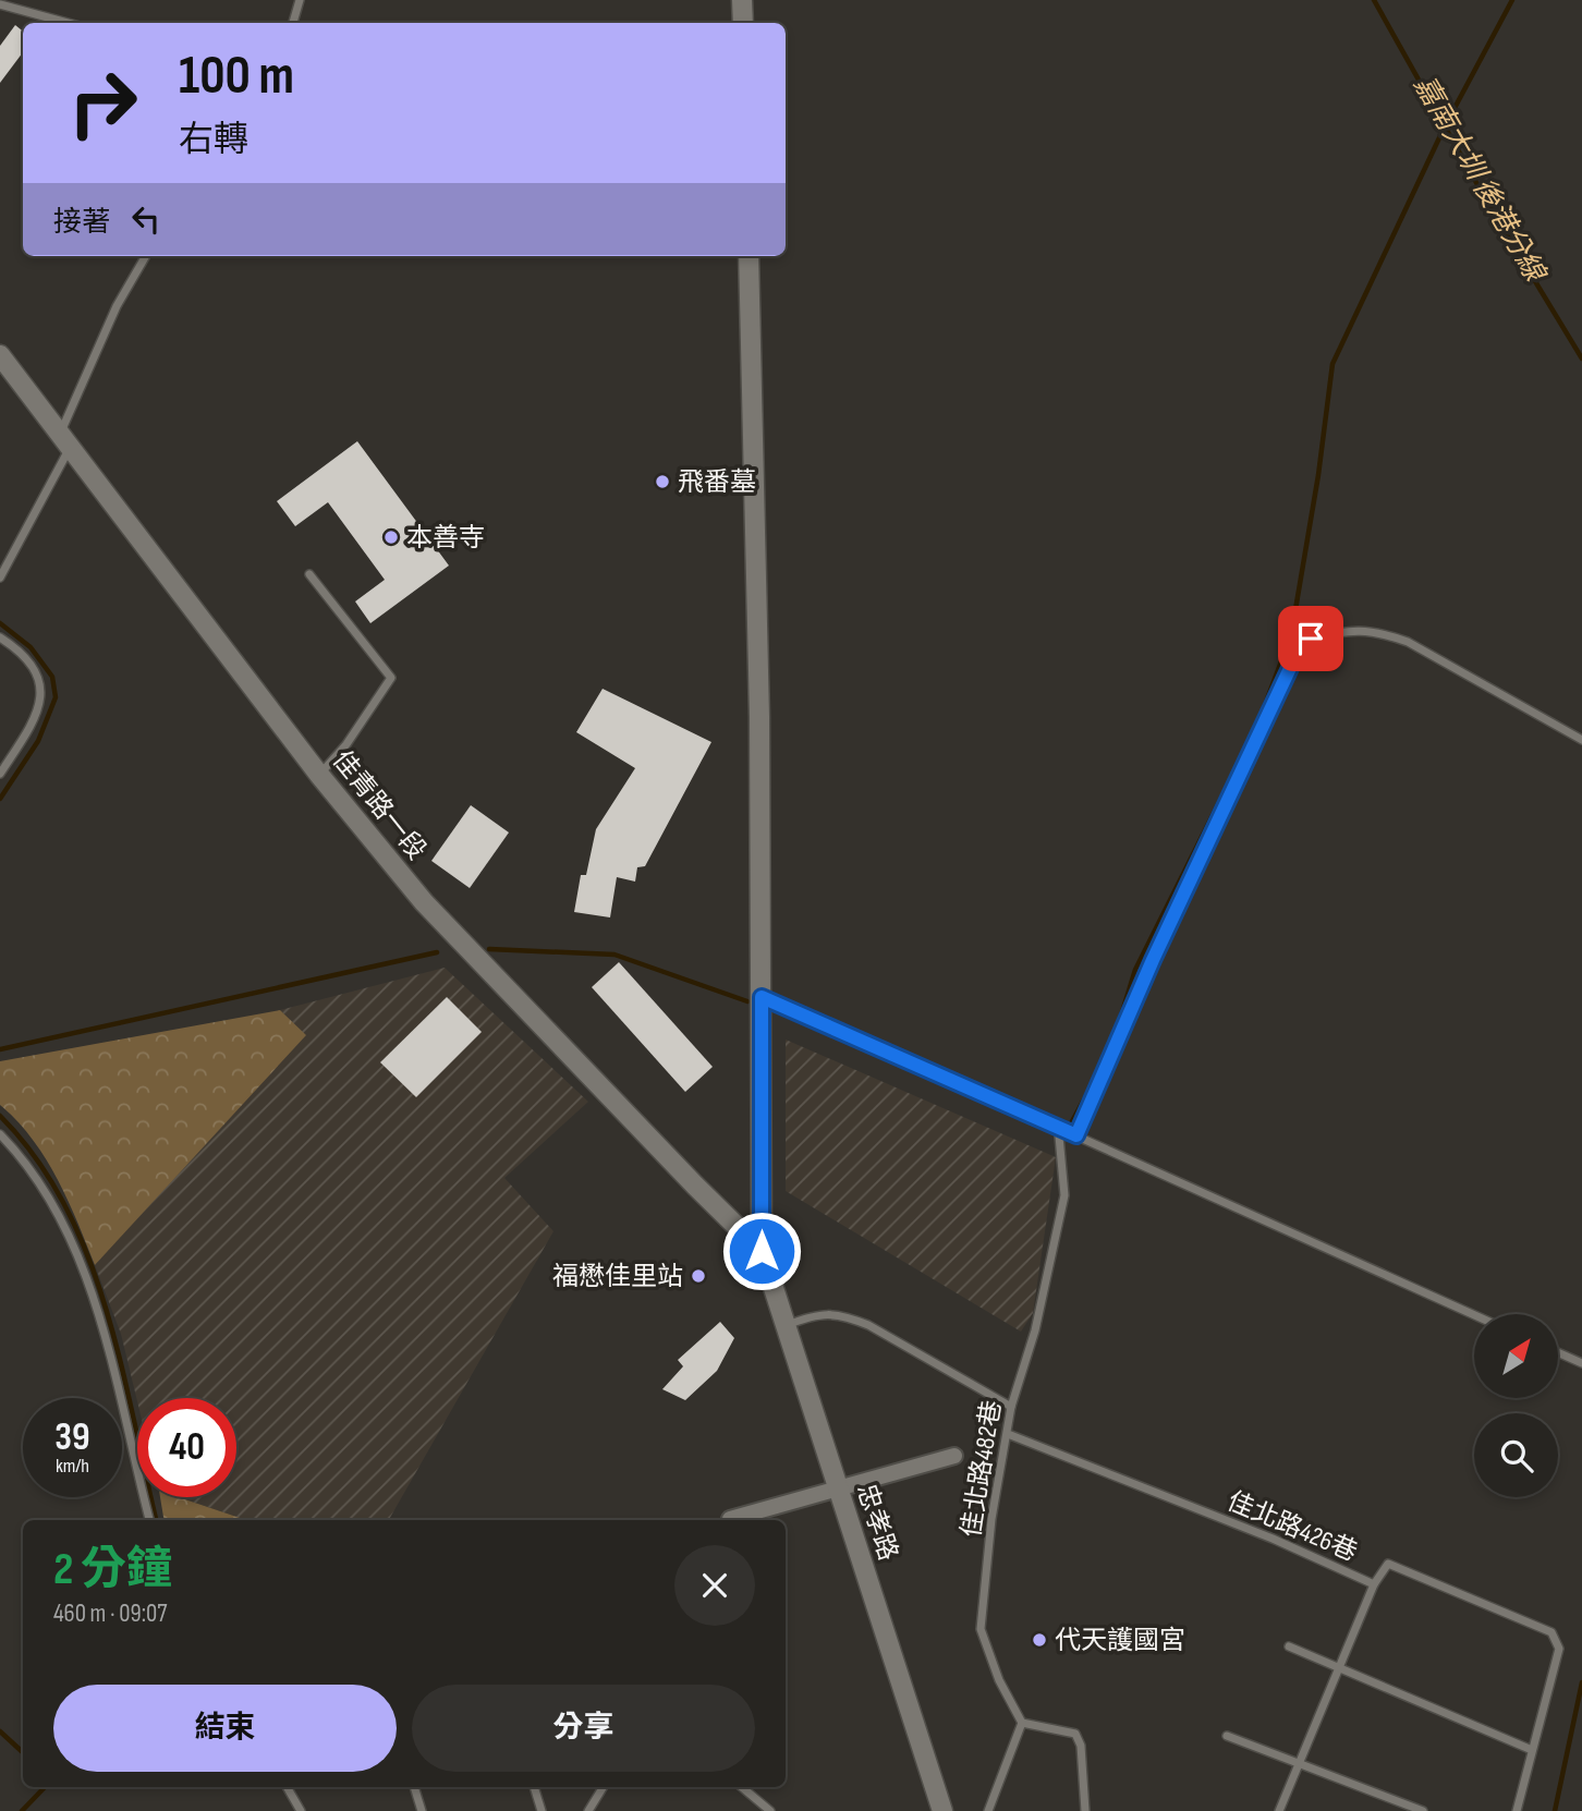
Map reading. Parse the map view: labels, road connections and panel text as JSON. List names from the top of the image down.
{
  "streets": {
    "street": ["佳青路一段", "忠孝路"],
    "lane": ["佳北路482巷", "佳北路426巷"]
  },
  "crossings": [
    ["佳青路一段", "忠孝路"],
    ["佳北路482巷", "佳北路426巷"]
  ],
  "water": ["嘉南大圳 後港分線"],
  "places": [
    "飛番墓",
    "本善寺",
    "福懋佳里站",
    "代天護國宮"
  ],
  "north": "top right",
  "page": {
    "turn": ["100 m", "右轉"],
    "then": "接著",
    "speed": "39 km/h",
    "limit": "40",
    "heading": ["2 分鐘", "460 m · 09:07"],
    "buttons": ["結束", "分享"]
  }
}
